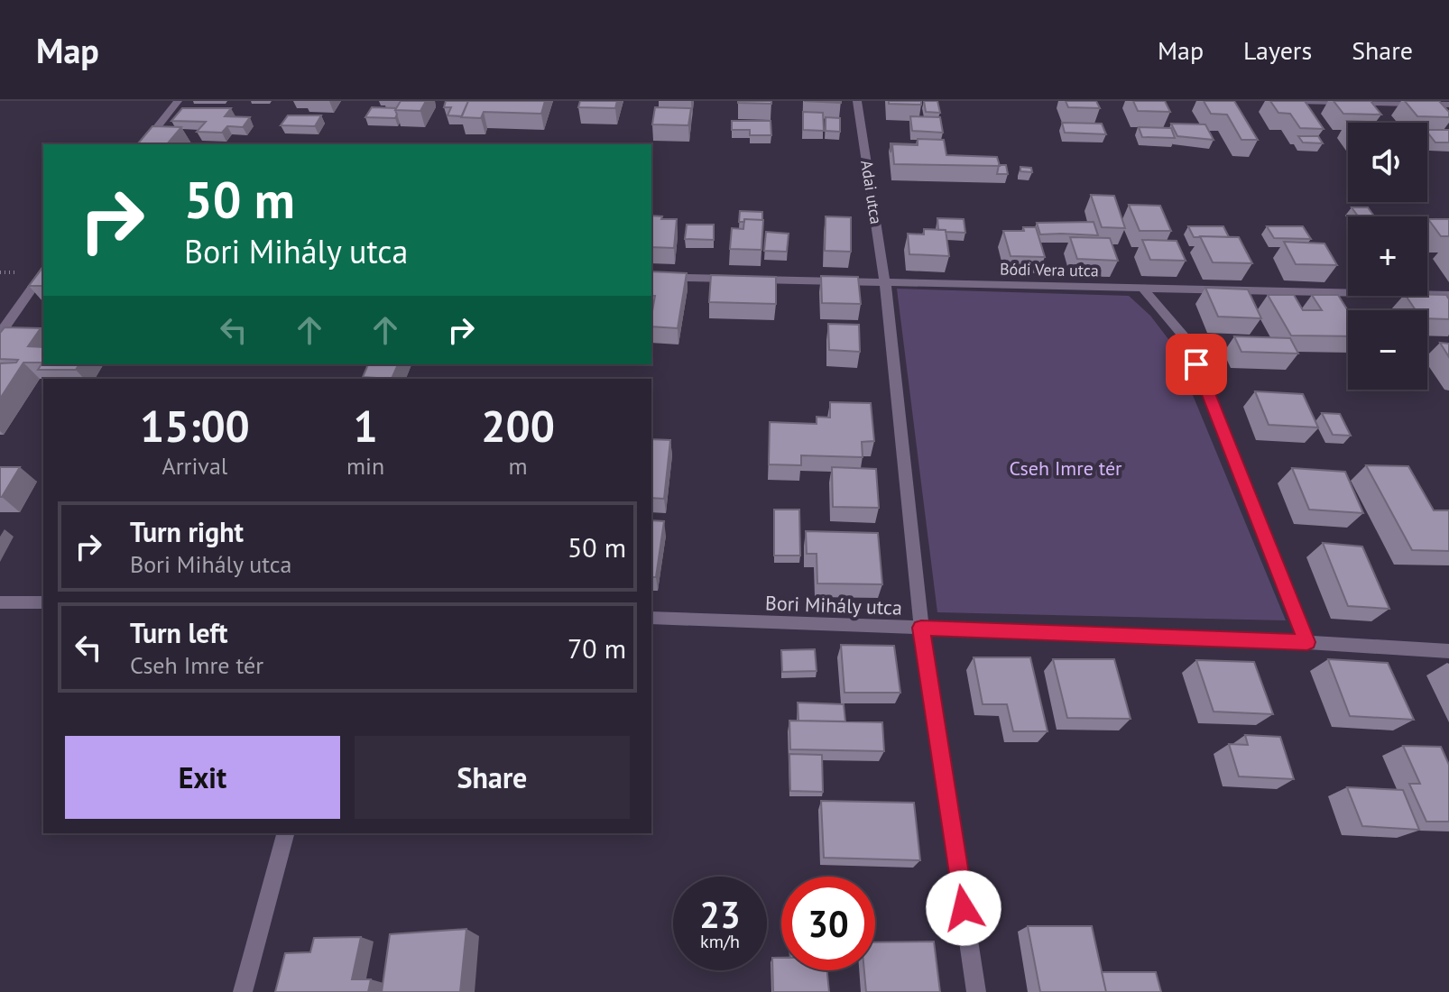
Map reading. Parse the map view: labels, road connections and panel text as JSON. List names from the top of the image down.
{
  "streets": {
    "street": ["Adai utca", "Bódi Vera utca", "Bori Mihály utca"]
  },
  "crossings": [
    ["Adai utca", "Bódi Vera utca"]
  ],
  "parks": ["Cseh Imre tér"],
  "page": {
    "header": "Map",
    "nav": ["Map", "Layers", "Share"],
    "map_buttons": ["+", "−"],
    "turn": ["50 m", "Bori Mihály utca"],
    "eta": [
      "15:00",
      "Arrival",
      "1",
      "min",
      "200",
      "m"
    ],
    "list": [
      {
        "name": "Turn right",
        "note": "Bori Mihály utca",
        "value": "50 m"
      },
      {
        "name": "Turn left",
        "note": "Cseh Imre tér",
        "value": "70 m"
      }
    ],
    "buttons": ["Exit", "Share"],
    "speed": "23 km/h",
    "limit": "30"
  }
}
